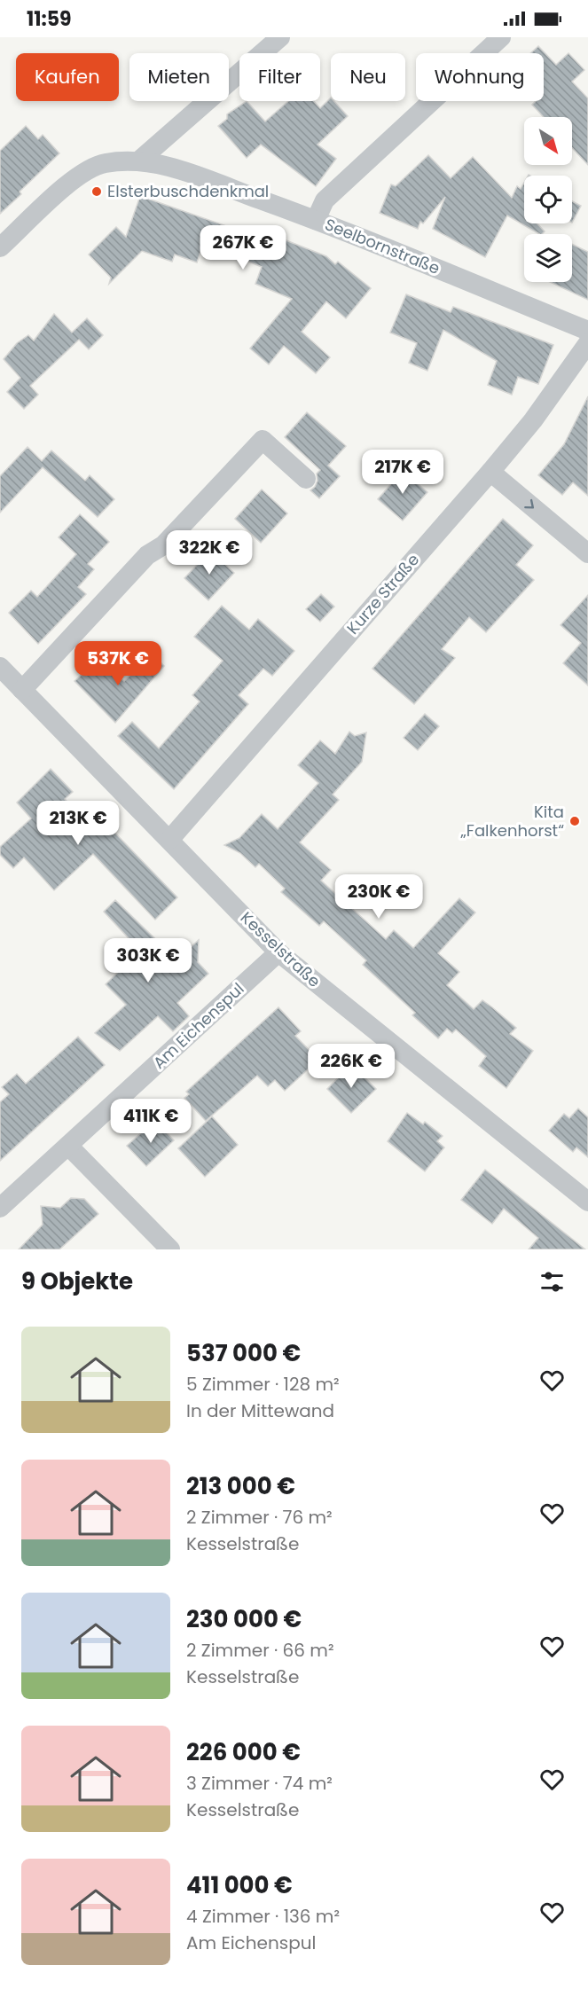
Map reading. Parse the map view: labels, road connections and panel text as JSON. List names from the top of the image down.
{
  "streets": {
    "street": [
      "Seelbornstraße",
      "Kurze Straße",
      "Kesselstraße",
      "Am Eichenspul"
    ]
  },
  "crossings": [
    ["Kurze Straße", "Kesselstraße"],
    ["Kesselstraße", "Am Eichenspul"]
  ],
  "places": ["Elsterbuschdenkmal", "Kita „Falkenhorst“"],
  "north": "bottom right",
  "page": {
    "status": "11:59",
    "chip": [
      "Kaufen",
      "Mieten",
      "Filter",
      "Neu",
      "Wohnung"
    ],
    "price": [
      "267K €",
      "217K €",
      "322K €",
      "537K €",
      "213K €",
      "230K €",
      "303K €",
      "226K €",
      "411K €"
    ],
    "heading": "9 Objekte",
    "list": [
      {
        "name": "537 000 €",
        "note": "5 Zimmer · 128 m² · In der Mittewand"
      },
      {
        "name": "213 000 €",
        "note": "2 Zimmer · 76 m² · Kesselstraße"
      },
      {
        "name": "230 000 €",
        "note": "2 Zimmer · 66 m² · Kesselstraße"
      },
      {
        "name": "226 000 €",
        "note": "3 Zimmer · 74 m² · Kesselstraße"
      },
      {
        "name": "411 000 €",
        "note": "4 Zimmer · 136 m² · Am Eichenspul"
      }
    ]
  }
}
